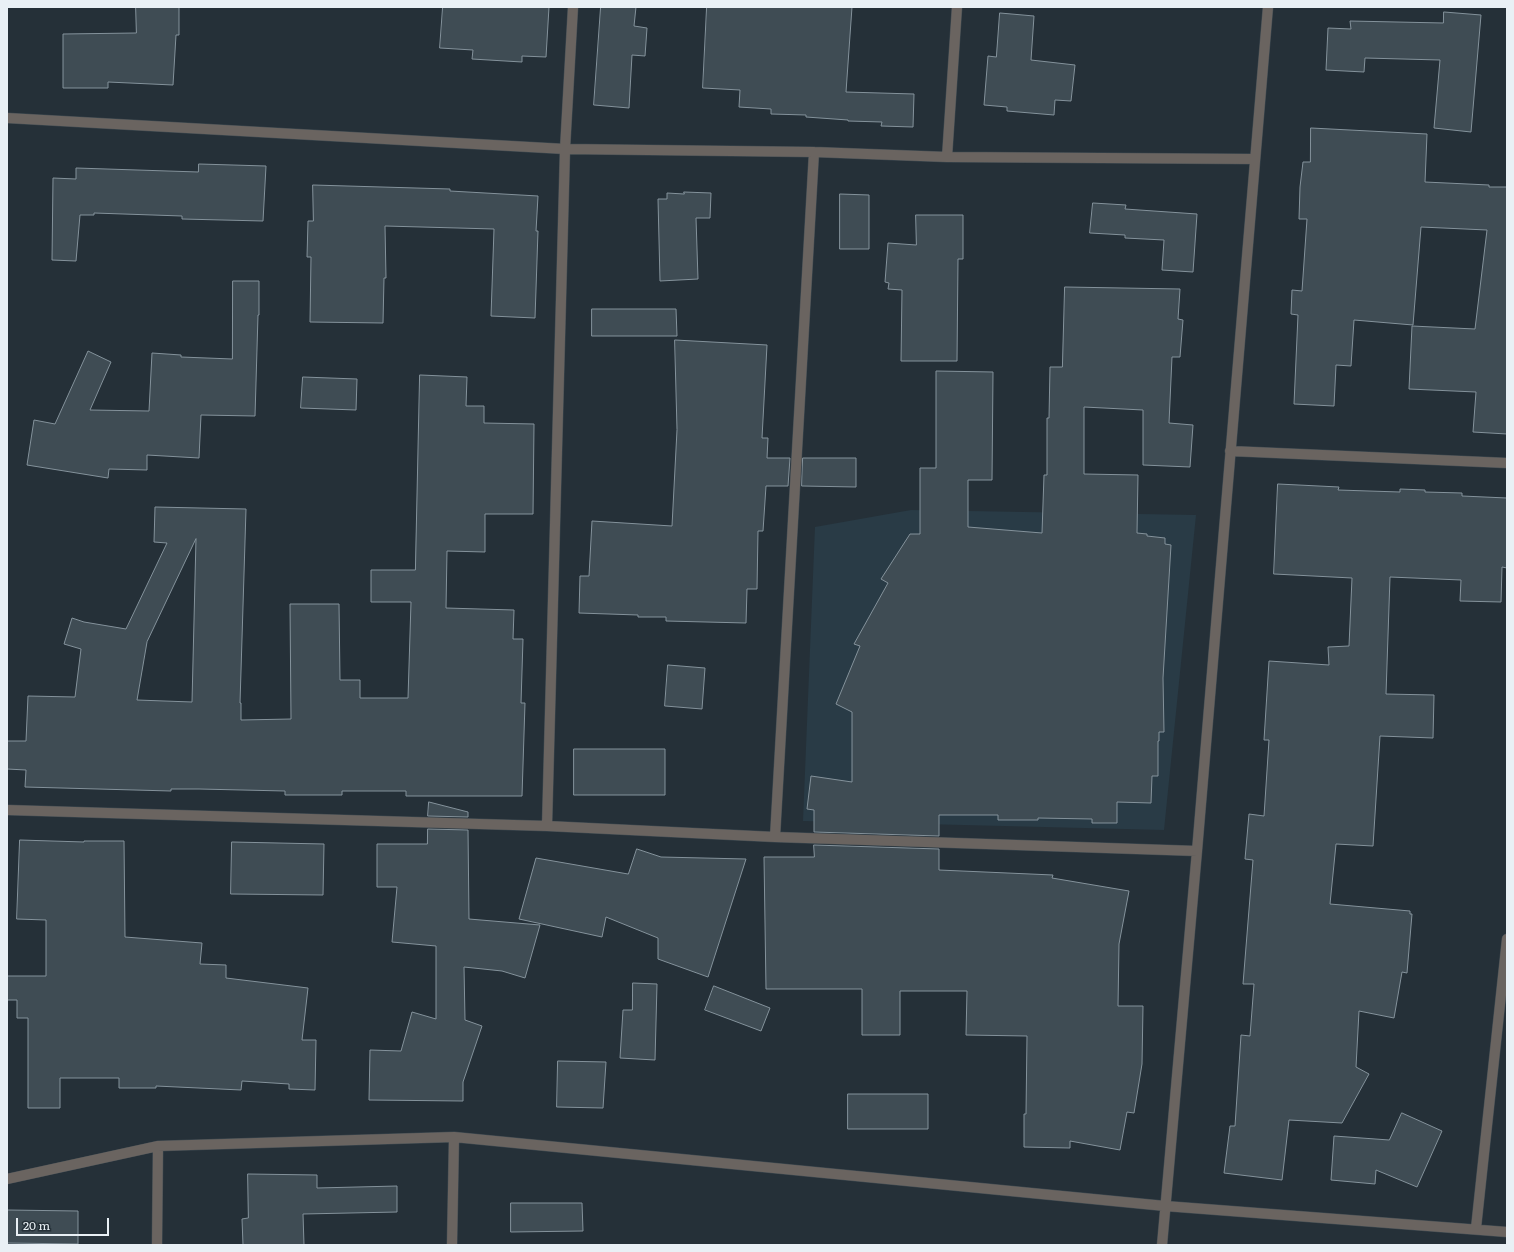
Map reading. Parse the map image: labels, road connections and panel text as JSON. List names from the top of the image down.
{
  "scale_bar": "20 m"
}
